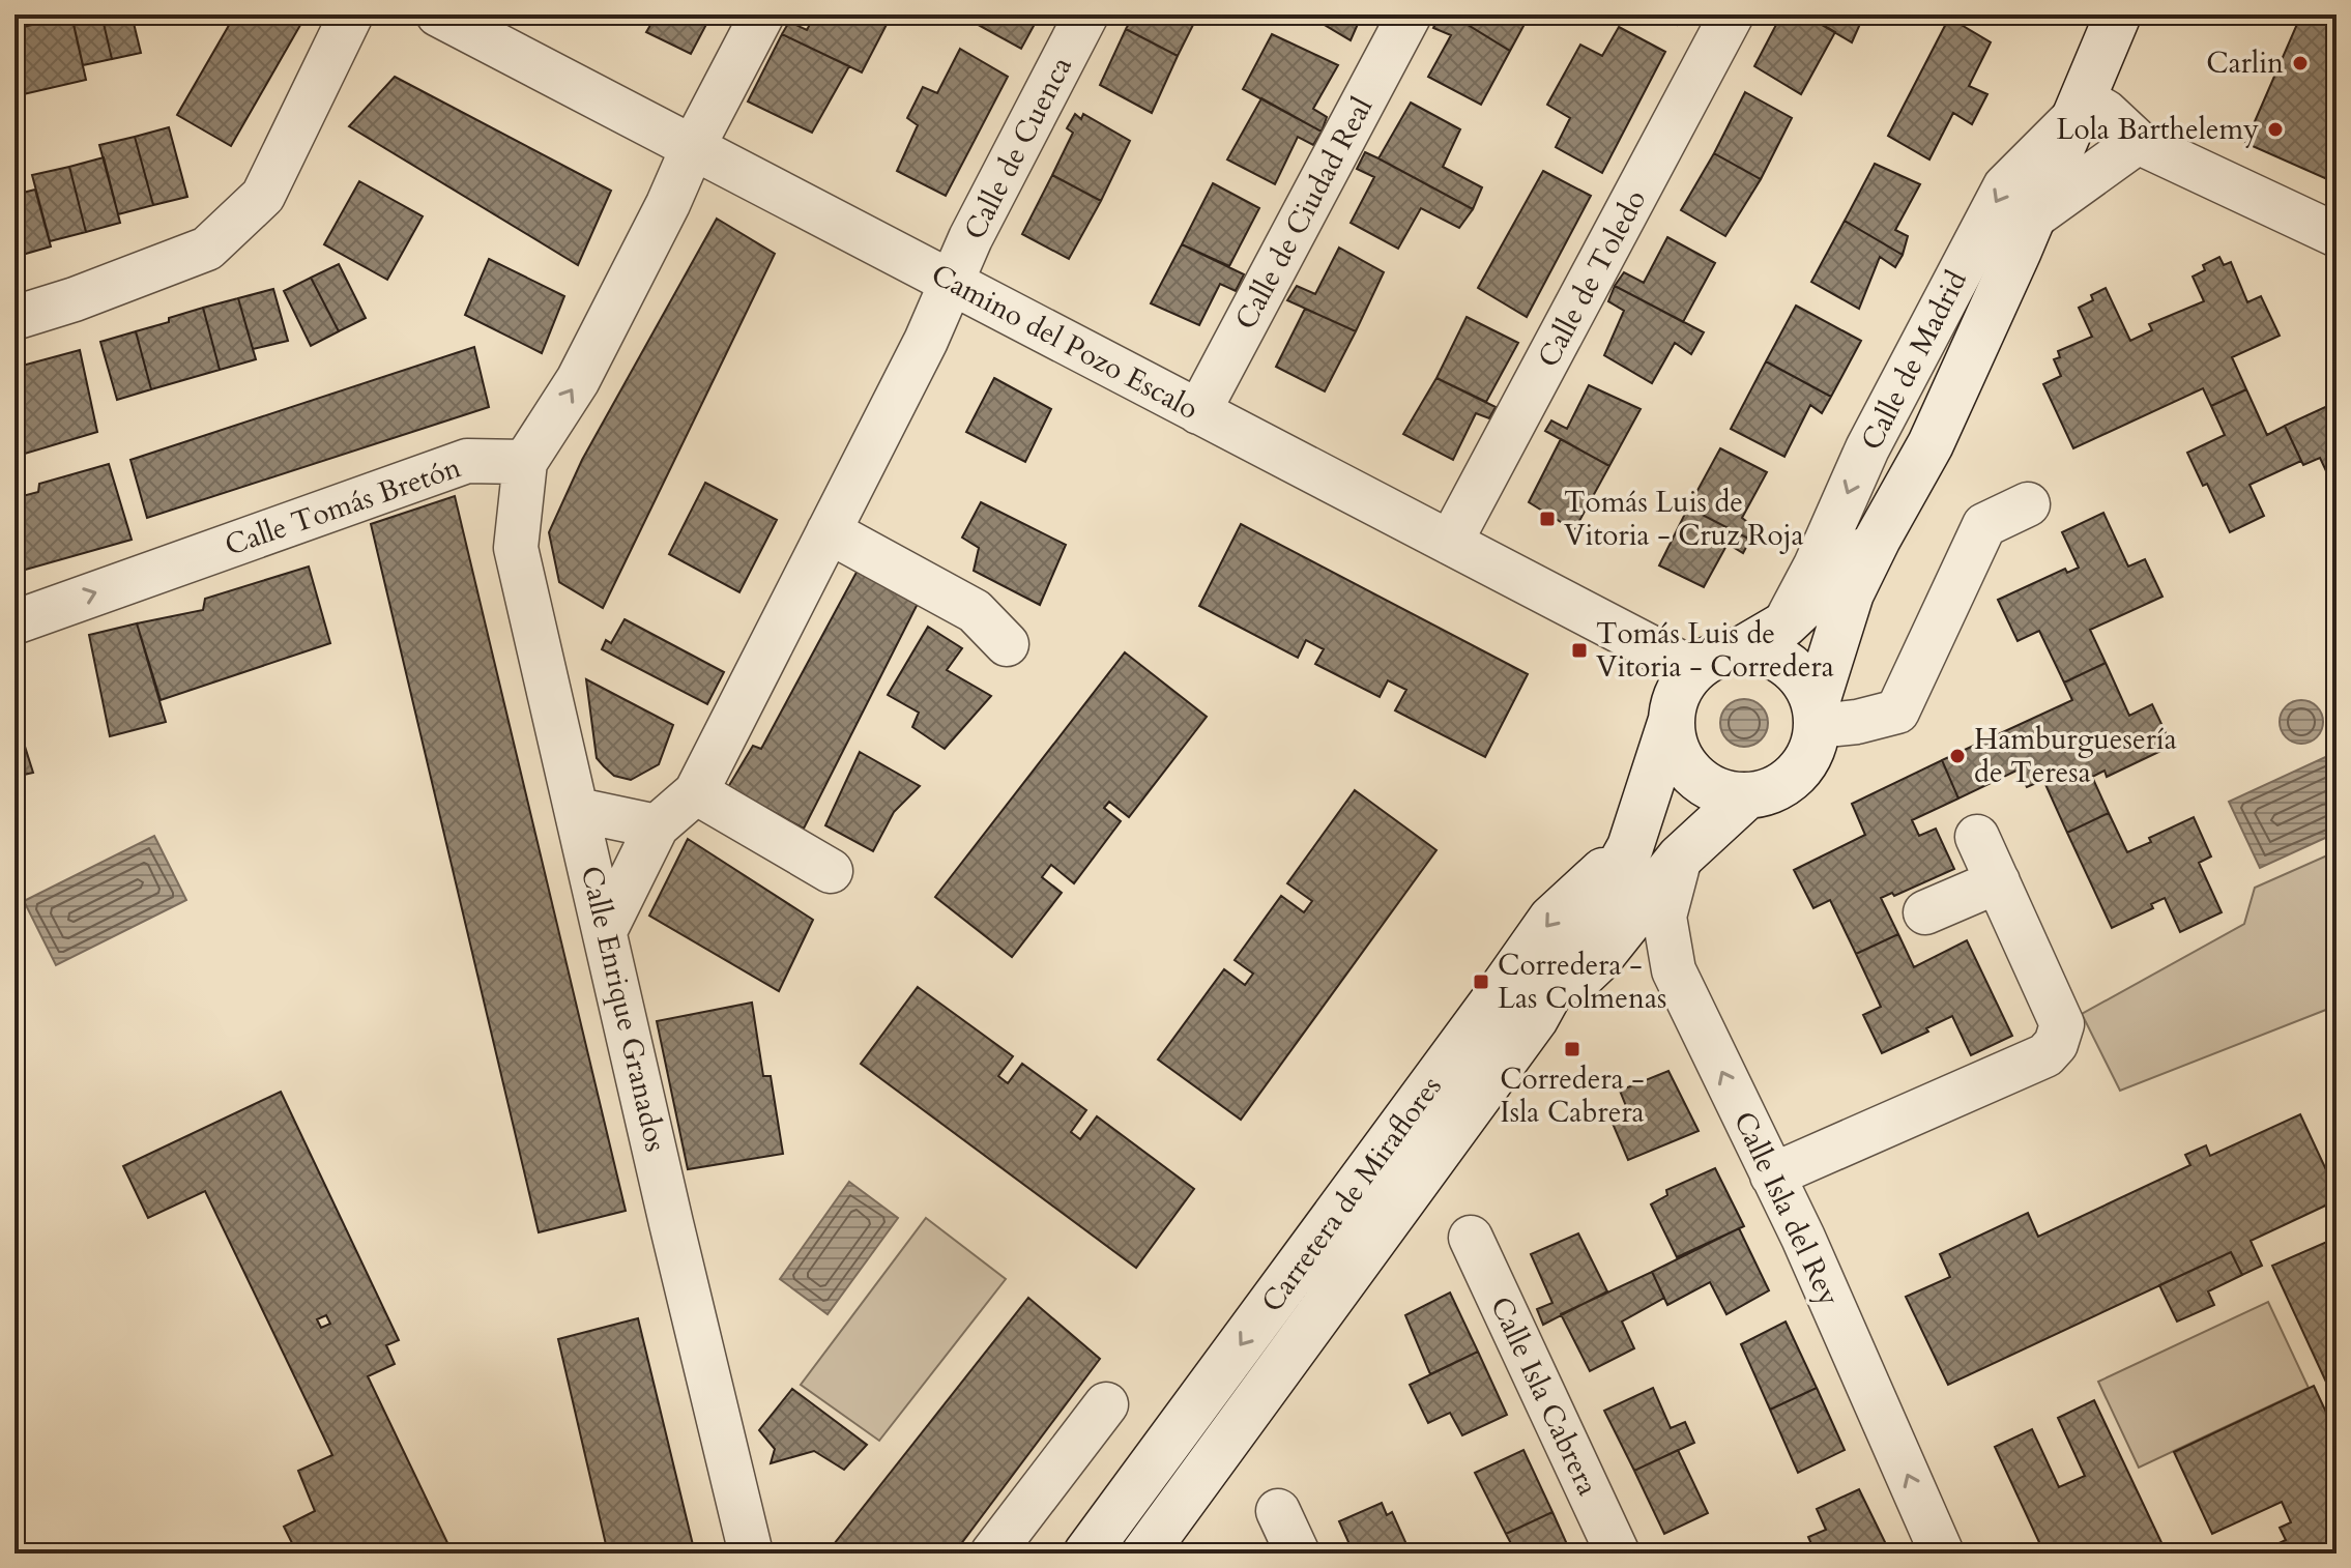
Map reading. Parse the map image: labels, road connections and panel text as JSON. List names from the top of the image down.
{
  "streets": {
    "main road": ["Calle de Madrid", "Carretera de Miraflores"],
    "street": [
      "Calle de Cuenca",
      "Calle de Ciudad Real",
      "Calle de Toledo",
      "Camino del Pozo Escalo",
      "Calle Tomás Bretón",
      "Calle Enrique Granados",
      "Calle Isla del Rey",
      "Calle Isla Cabrera"
    ]
  },
  "crossings": [
    ["Calle de Cuenca", "Camino del Pozo Escalo"],
    ["Calle de Ciudad Real", "Camino del Pozo Escalo"],
    ["Calle de Toledo", "Camino del Pozo Escalo"],
    ["Camino del Pozo Escalo", "Calle de Madrid"],
    ["Camino del Pozo Escalo", "Carretera de Miraflores"],
    ["Calle de Madrid", "Carretera de Miraflores"],
    ["Calle Tomás Bretón", "Calle Enrique Granados"],
    ["Carretera de Miraflores", "Calle Isla del Rey"]
  ],
  "one_way": ["Calle de Madrid", "Calle Tomás Bretón", "Calle Isla del Rey"],
  "places": {
    "other": ["Carlin", "Lola Barthelemy", "Hamburguesería de Teresa"],
    "transit": [
      "Tomás Luis de Vitoria - Cruz Roja",
      "Tomás Luis de Vitoria - Corredera",
      "Corredera - Las Colmenas",
      "Corredera - Isla Cabrera"
    ]
  }
}
